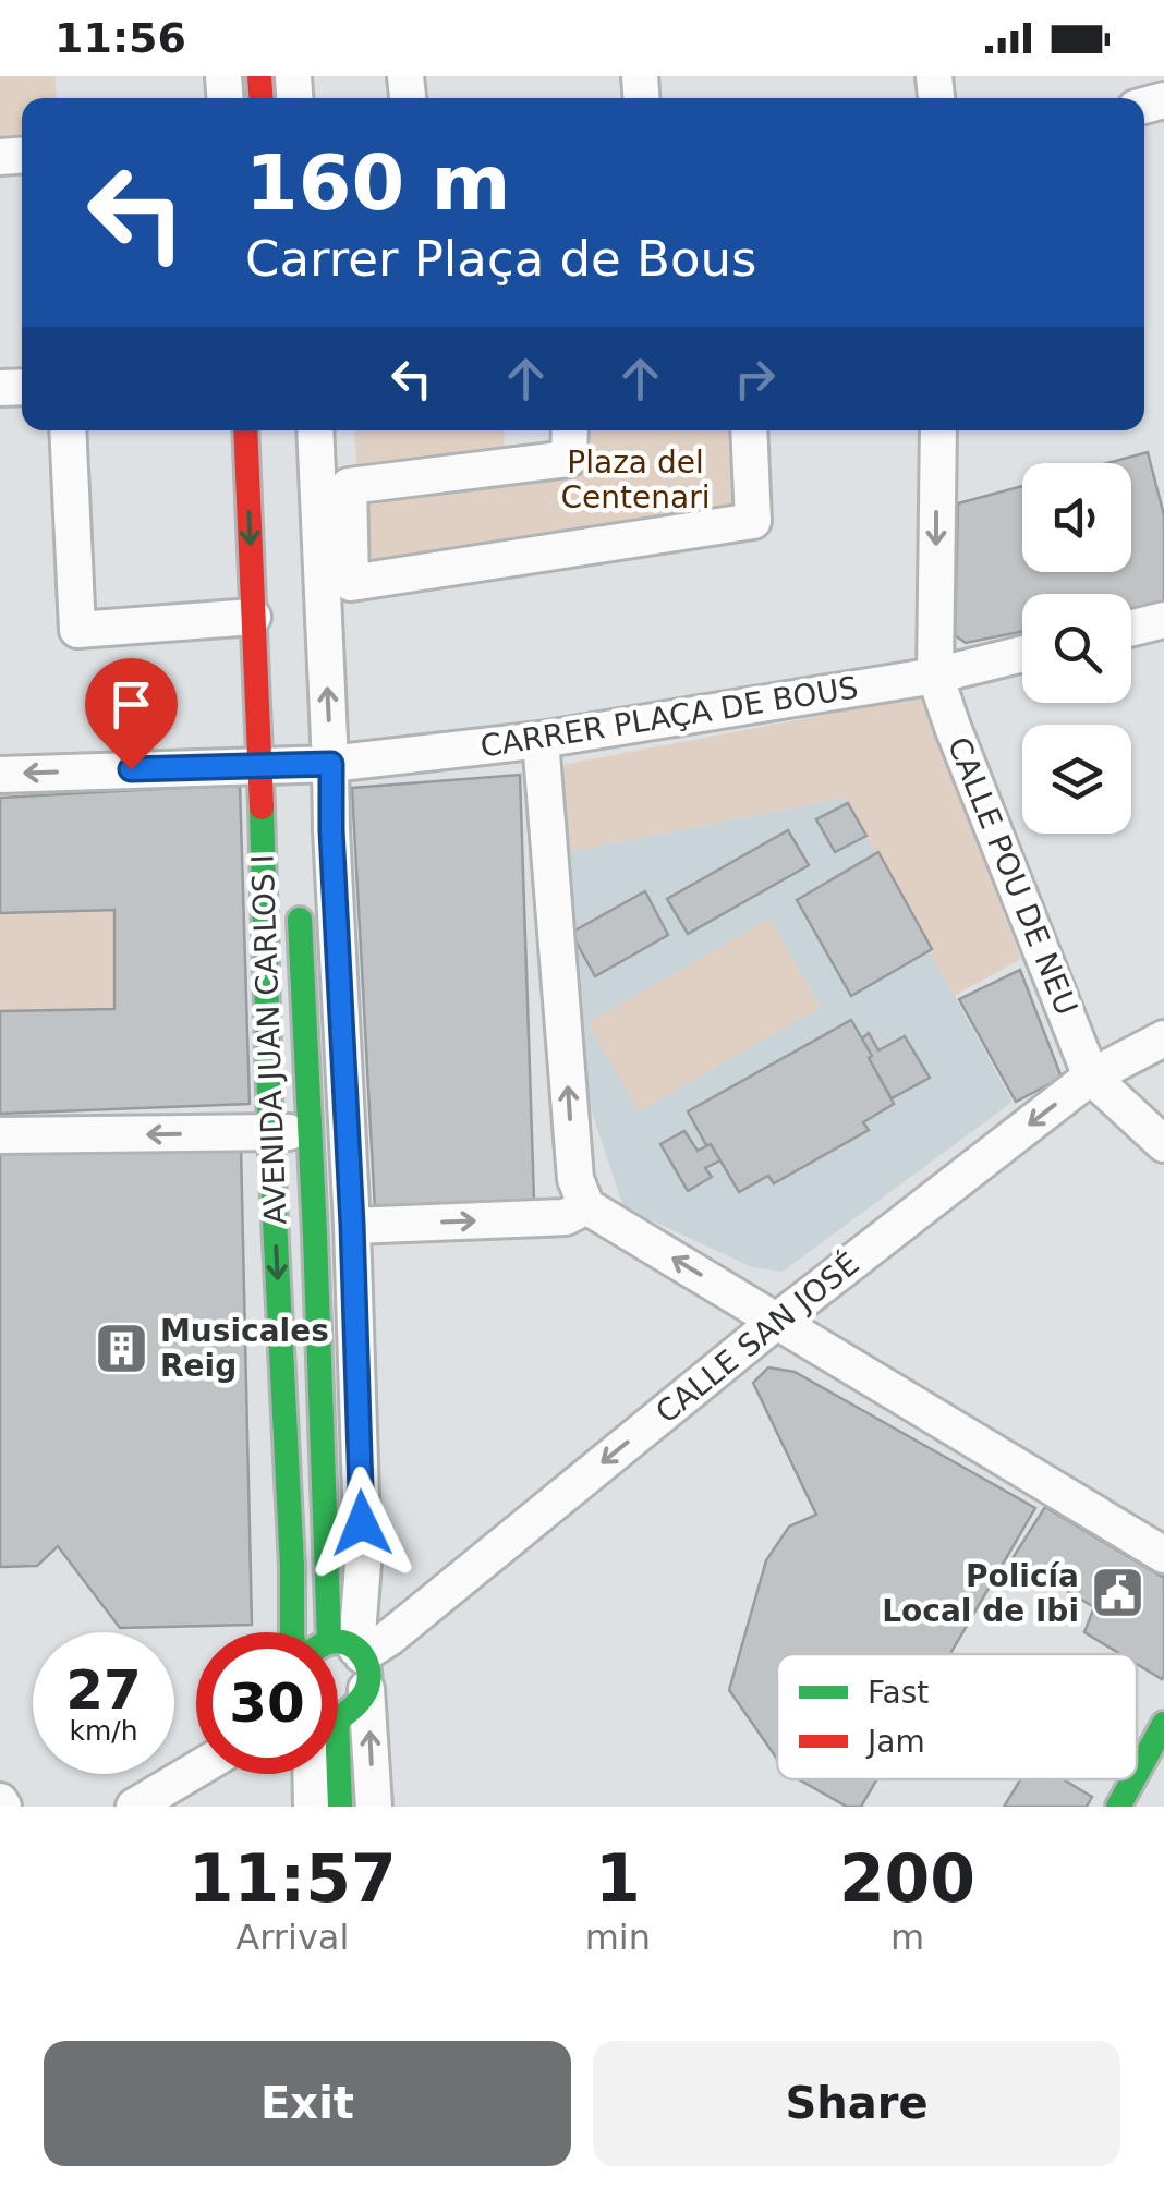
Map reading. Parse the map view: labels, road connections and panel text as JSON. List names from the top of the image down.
{
  "streets": {
    "street": [
      "CARRER PLAÇA DE BOUS",
      "CALLE POU DE NEU",
      "AVENIDA JUAN CARLOS I",
      "CALLE SAN JOSÉ"
    ]
  },
  "crossings": [
    ["CARRER PLAÇA DE BOUS", "CALLE POU DE NEU"],
    ["CARRER PLAÇA DE BOUS", "AVENIDA JUAN CARLOS I"],
    ["CALLE POU DE NEU", "CALLE SAN JOSÉ"],
    ["AVENIDA JUAN CARLOS I", "CALLE SAN JOSÉ"]
  ],
  "one_way": ["CALLE POU DE NEU", "CALLE SAN JOSÉ"],
  "parks": ["Plaza del Centenari"],
  "places": {
    "building": ["Musicales Reig"],
    "public building": ["Policía Local de Ibi"]
  },
  "legend": ["Fast", "Jam"],
  "page": {
    "status": "11:56",
    "turn": ["160 m", "Carrer Plaça de Bous"],
    "speed": "27 km/h",
    "limit": "30",
    "eta": [
      "11:57",
      "Arrival",
      "1",
      "min",
      "200",
      "m"
    ],
    "buttons": ["Exit", "Share"]
  }
}
